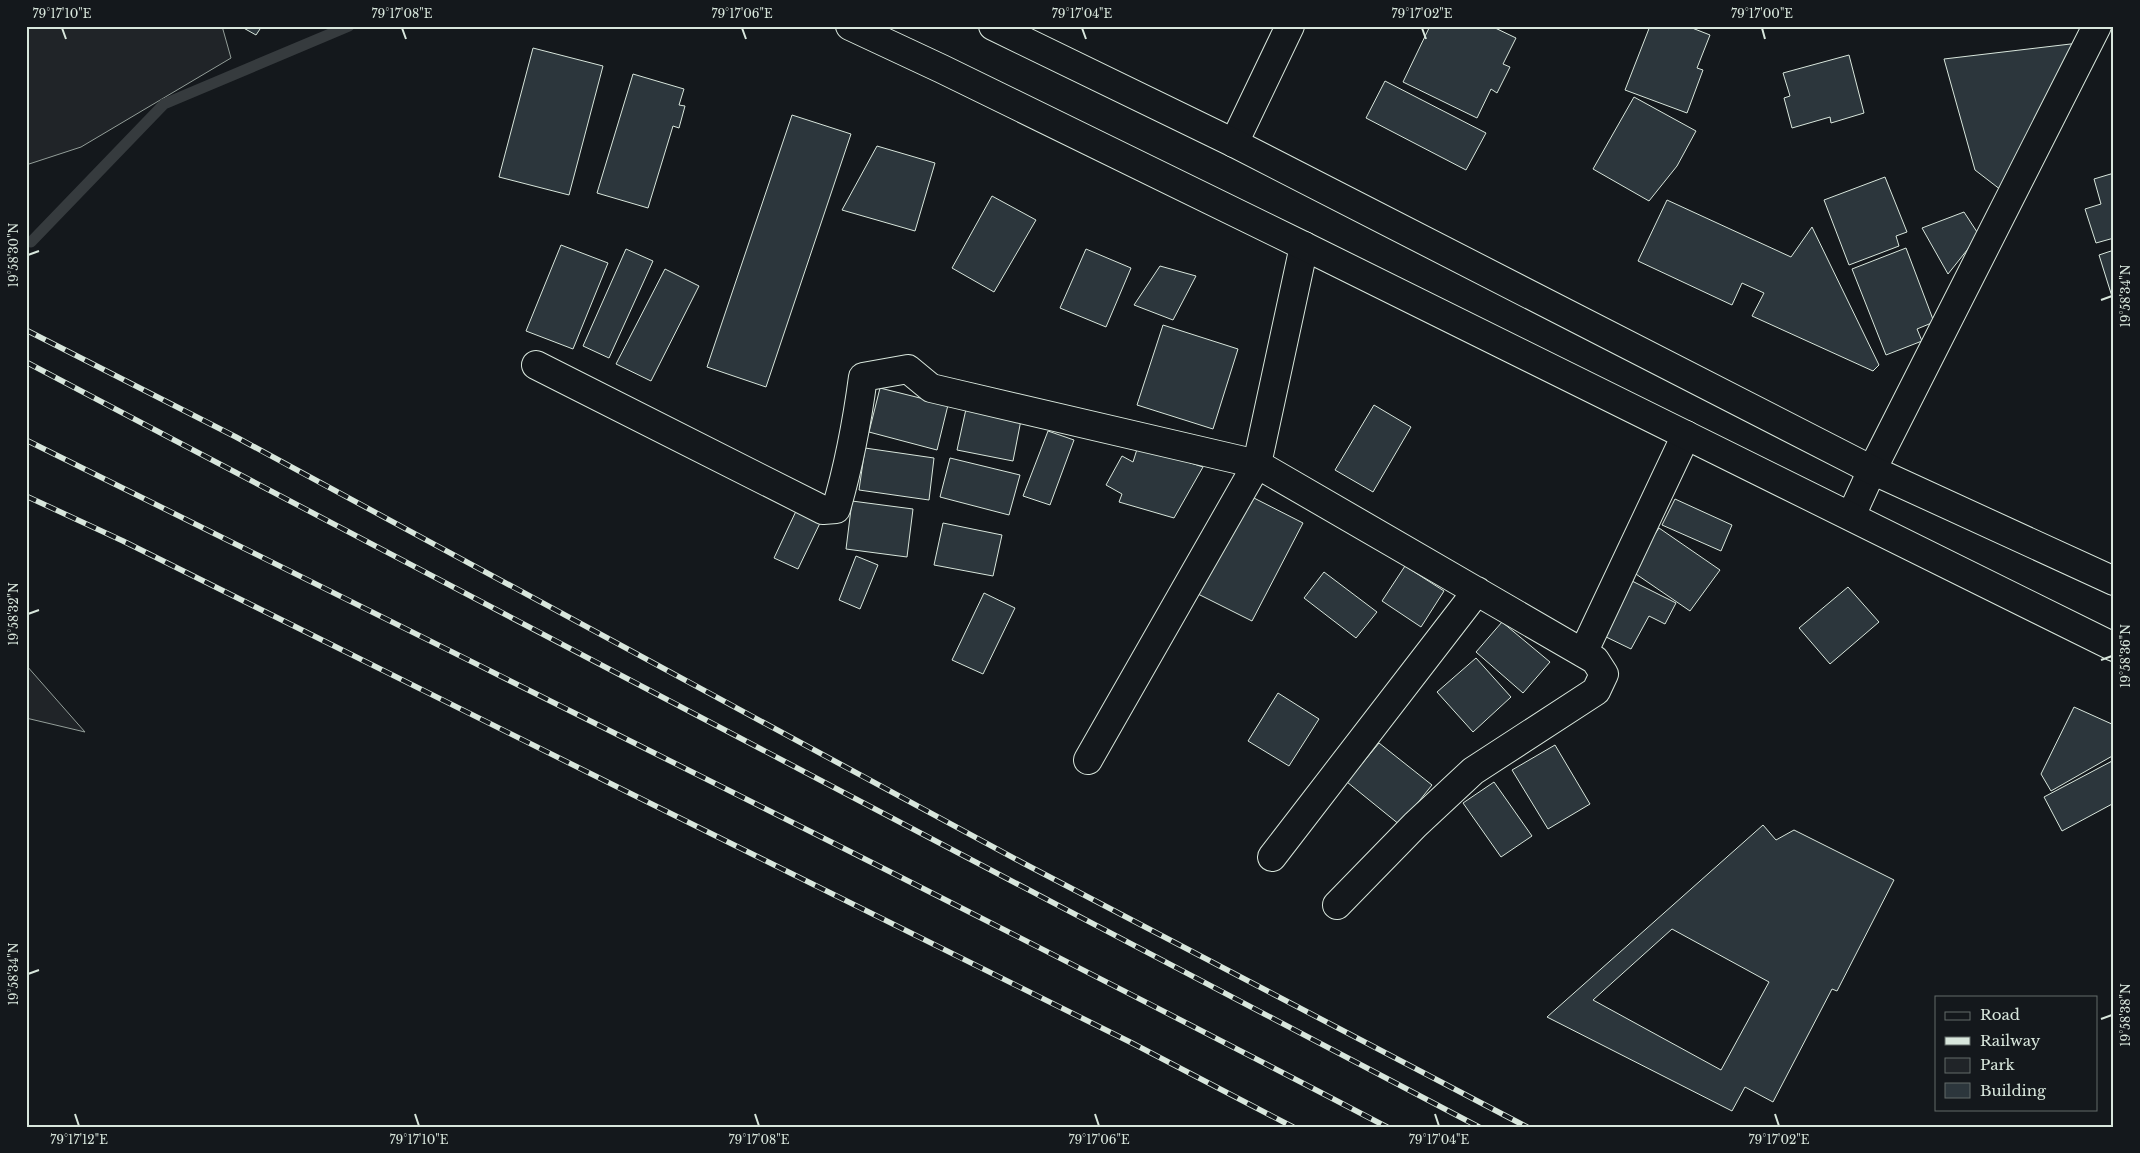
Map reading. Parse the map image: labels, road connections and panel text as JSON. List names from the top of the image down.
{
  "legend": [
    "Road",
    "Railway",
    "Park",
    "Building"
  ],
  "coordinates": [
    "79°17'10\"E",
    "79°17'08\"E",
    "79°17'06\"E",
    "79°17'04\"E",
    "79°17'02\"E",
    "79°17'00\"E",
    "19°58'30\"N",
    "19°58'34\"N",
    "19°58'32\"N",
    "19°58'36\"N",
    "19°58'38\"N",
    "79°17'12\"E"
  ]
}
